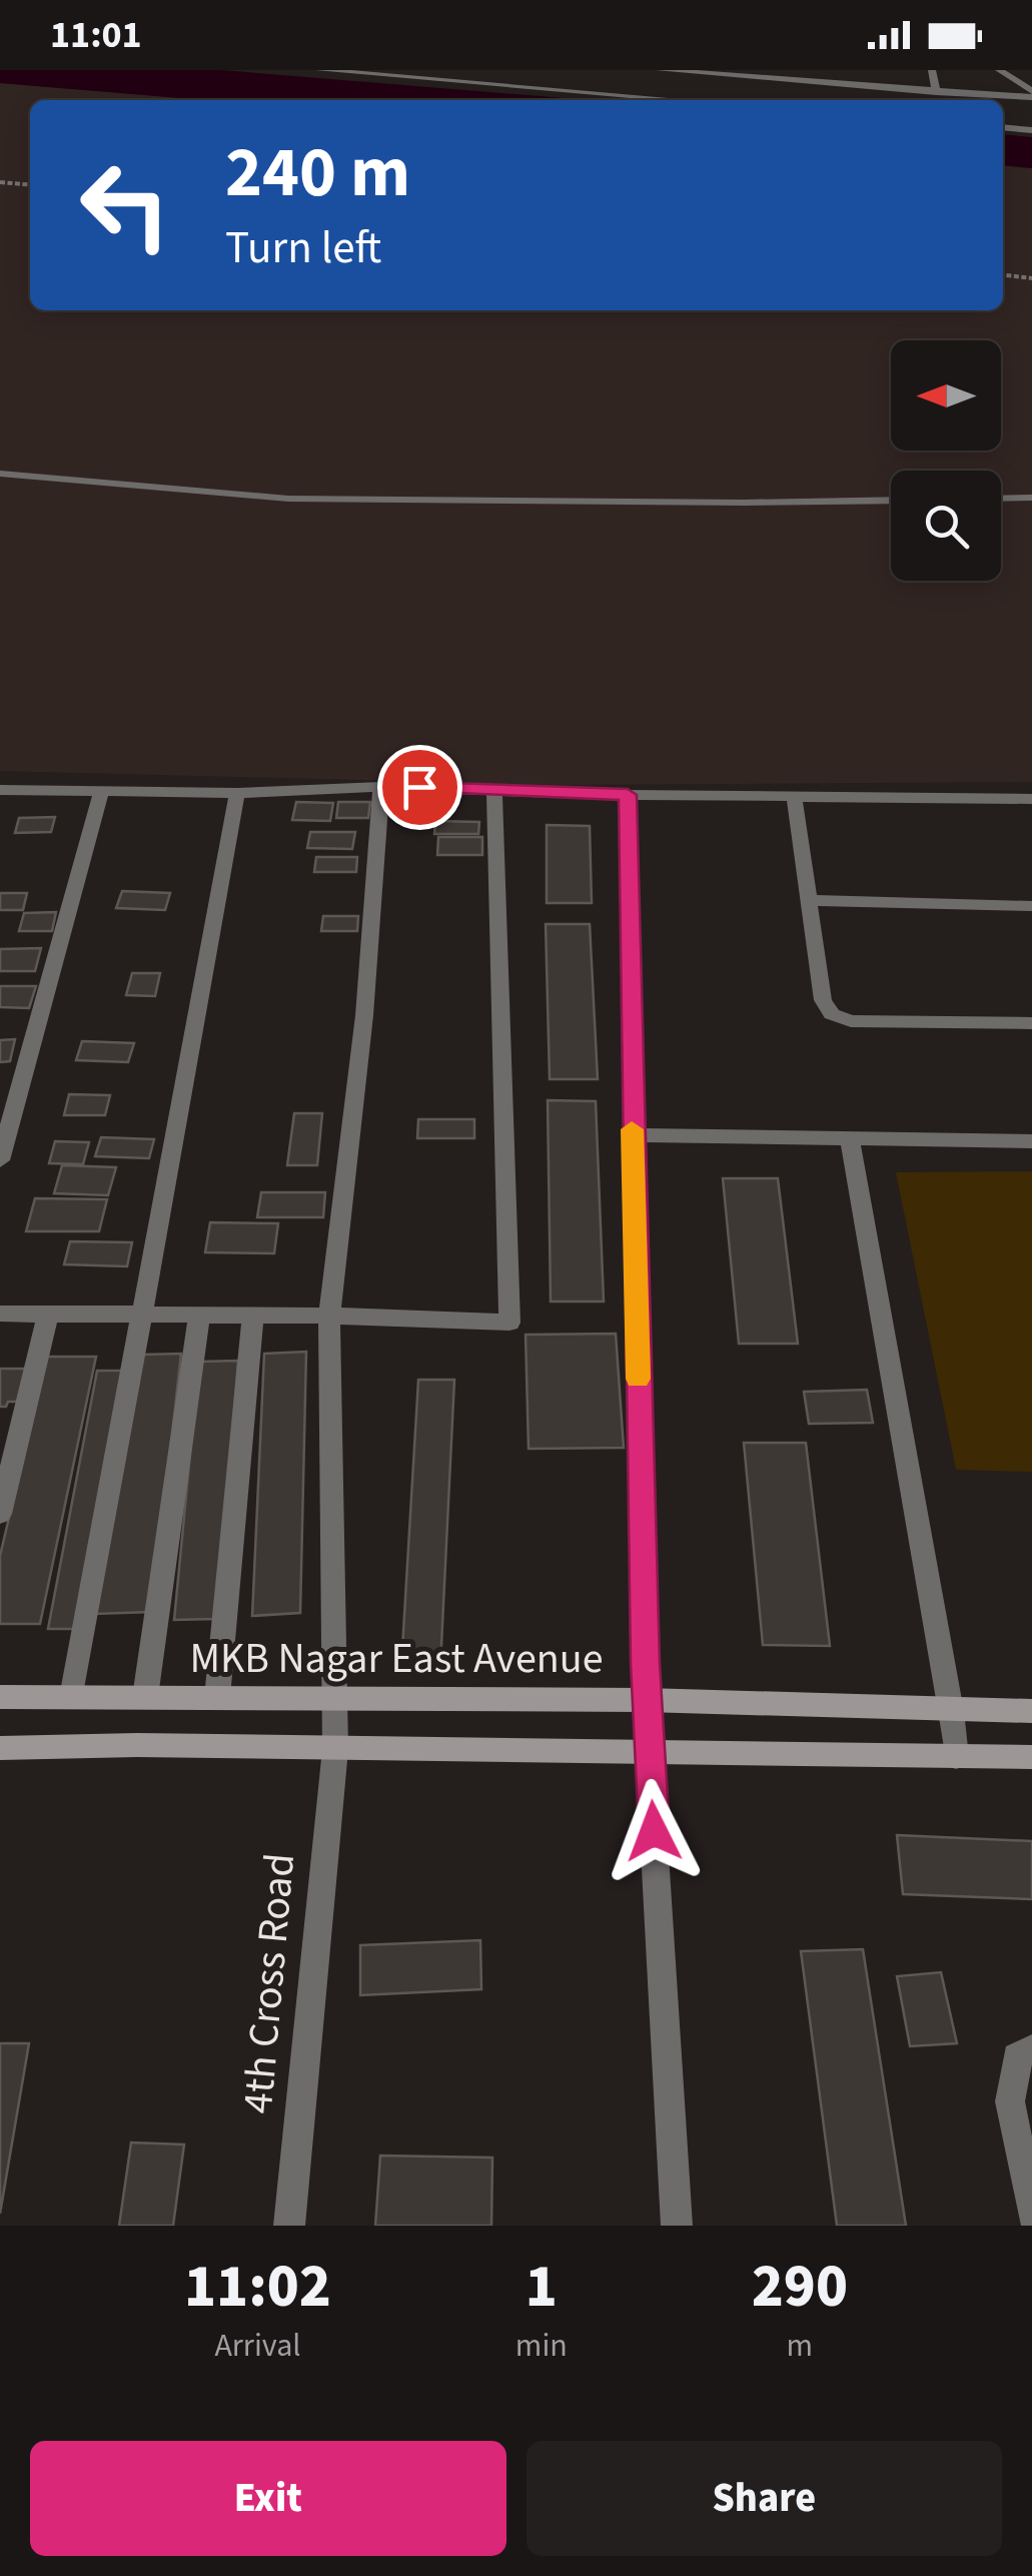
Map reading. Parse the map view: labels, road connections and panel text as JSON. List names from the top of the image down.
{
  "streets": {
    "main road": ["MKB Nagar East Avenue"],
    "street": ["4th Cross Road"]
  },
  "crossings": [
    ["MKB Nagar East Avenue", "4th Cross Road"]
  ],
  "north": "left",
  "page": {
    "status": "11:01",
    "turn": ["240 m", "Turn left"],
    "eta": [
      "11:02",
      "Arrival",
      "1",
      "min",
      "290",
      "m"
    ],
    "buttons": ["Exit", "Share"]
  }
}
